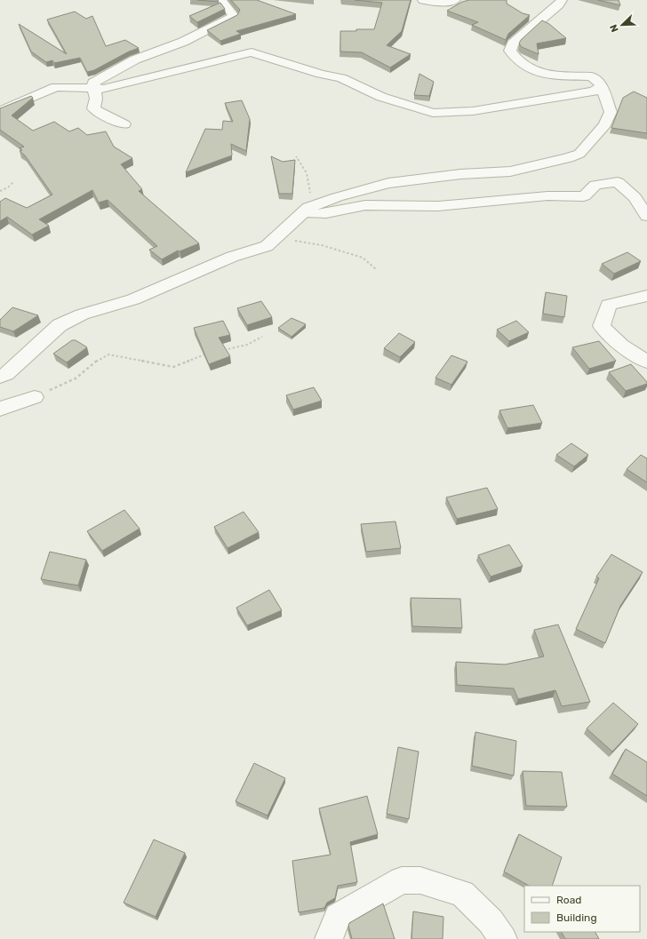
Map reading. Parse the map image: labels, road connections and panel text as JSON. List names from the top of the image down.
{
  "legend": ["Road", "Building"],
  "north": "bottom left"
}
